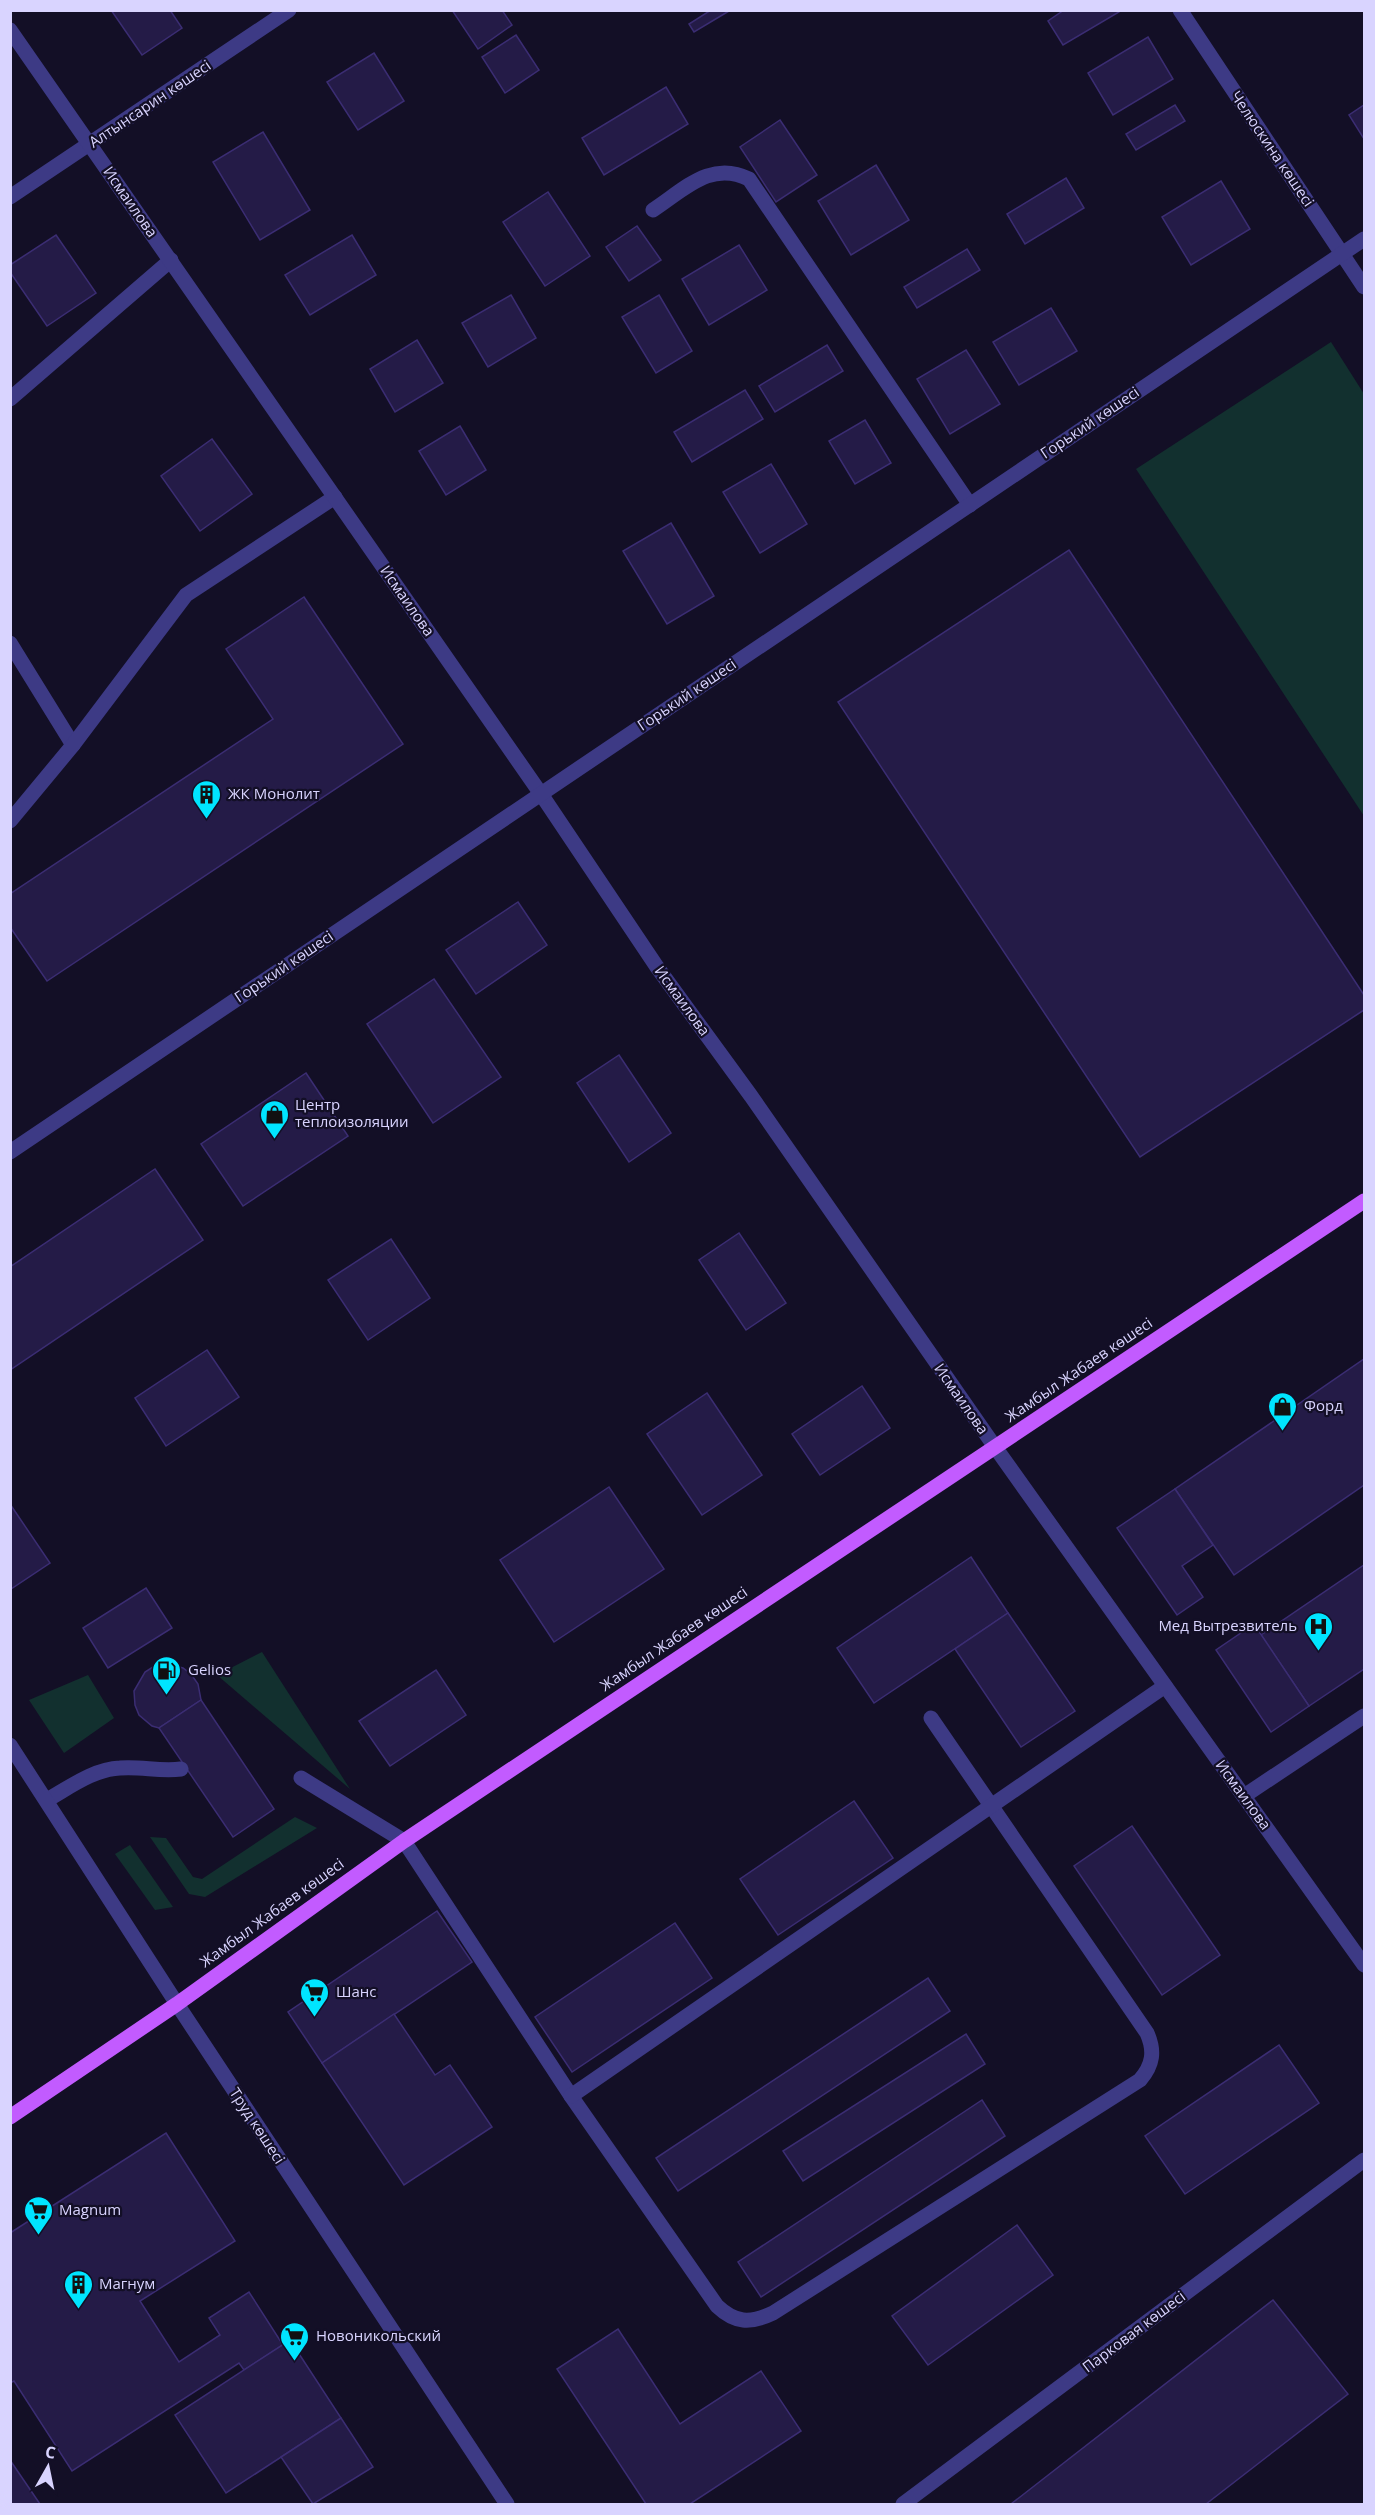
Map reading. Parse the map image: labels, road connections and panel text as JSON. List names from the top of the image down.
{
  "streets": {
    "main road": ["Жамбыл Жабаев көшесі"],
    "street": [
      "Алтынсарин көшесі",
      "Челюскина көшесі",
      "Исмаилова",
      "Горький көшесі",
      "Труд көшесі",
      "Парковая көшесі"
    ]
  },
  "crossings": [
    ["Алтынсарин көшесі", "Исмаилова"],
    ["Челюскина көшесі", "Горький көшесі"],
    ["Исмаилова", "Горький көшесі"],
    ["Исмаилова", "Жамбыл Жабаев көшесі"],
    ["Жамбыл Жабаев көшесі", "Труд көшесі"]
  ],
  "places": {
    "building": ["ЖК Монолит", "Магнум"],
    "shop": ["Центр теплоизоляции", "Форд"],
    "hospital": ["Мед Вытрезвитель"],
    "fuel station": ["Gelios"],
    "supermarket": ["Шанс", "Magnum", "Новоникольский"]
  },
  "north": "top"
}
